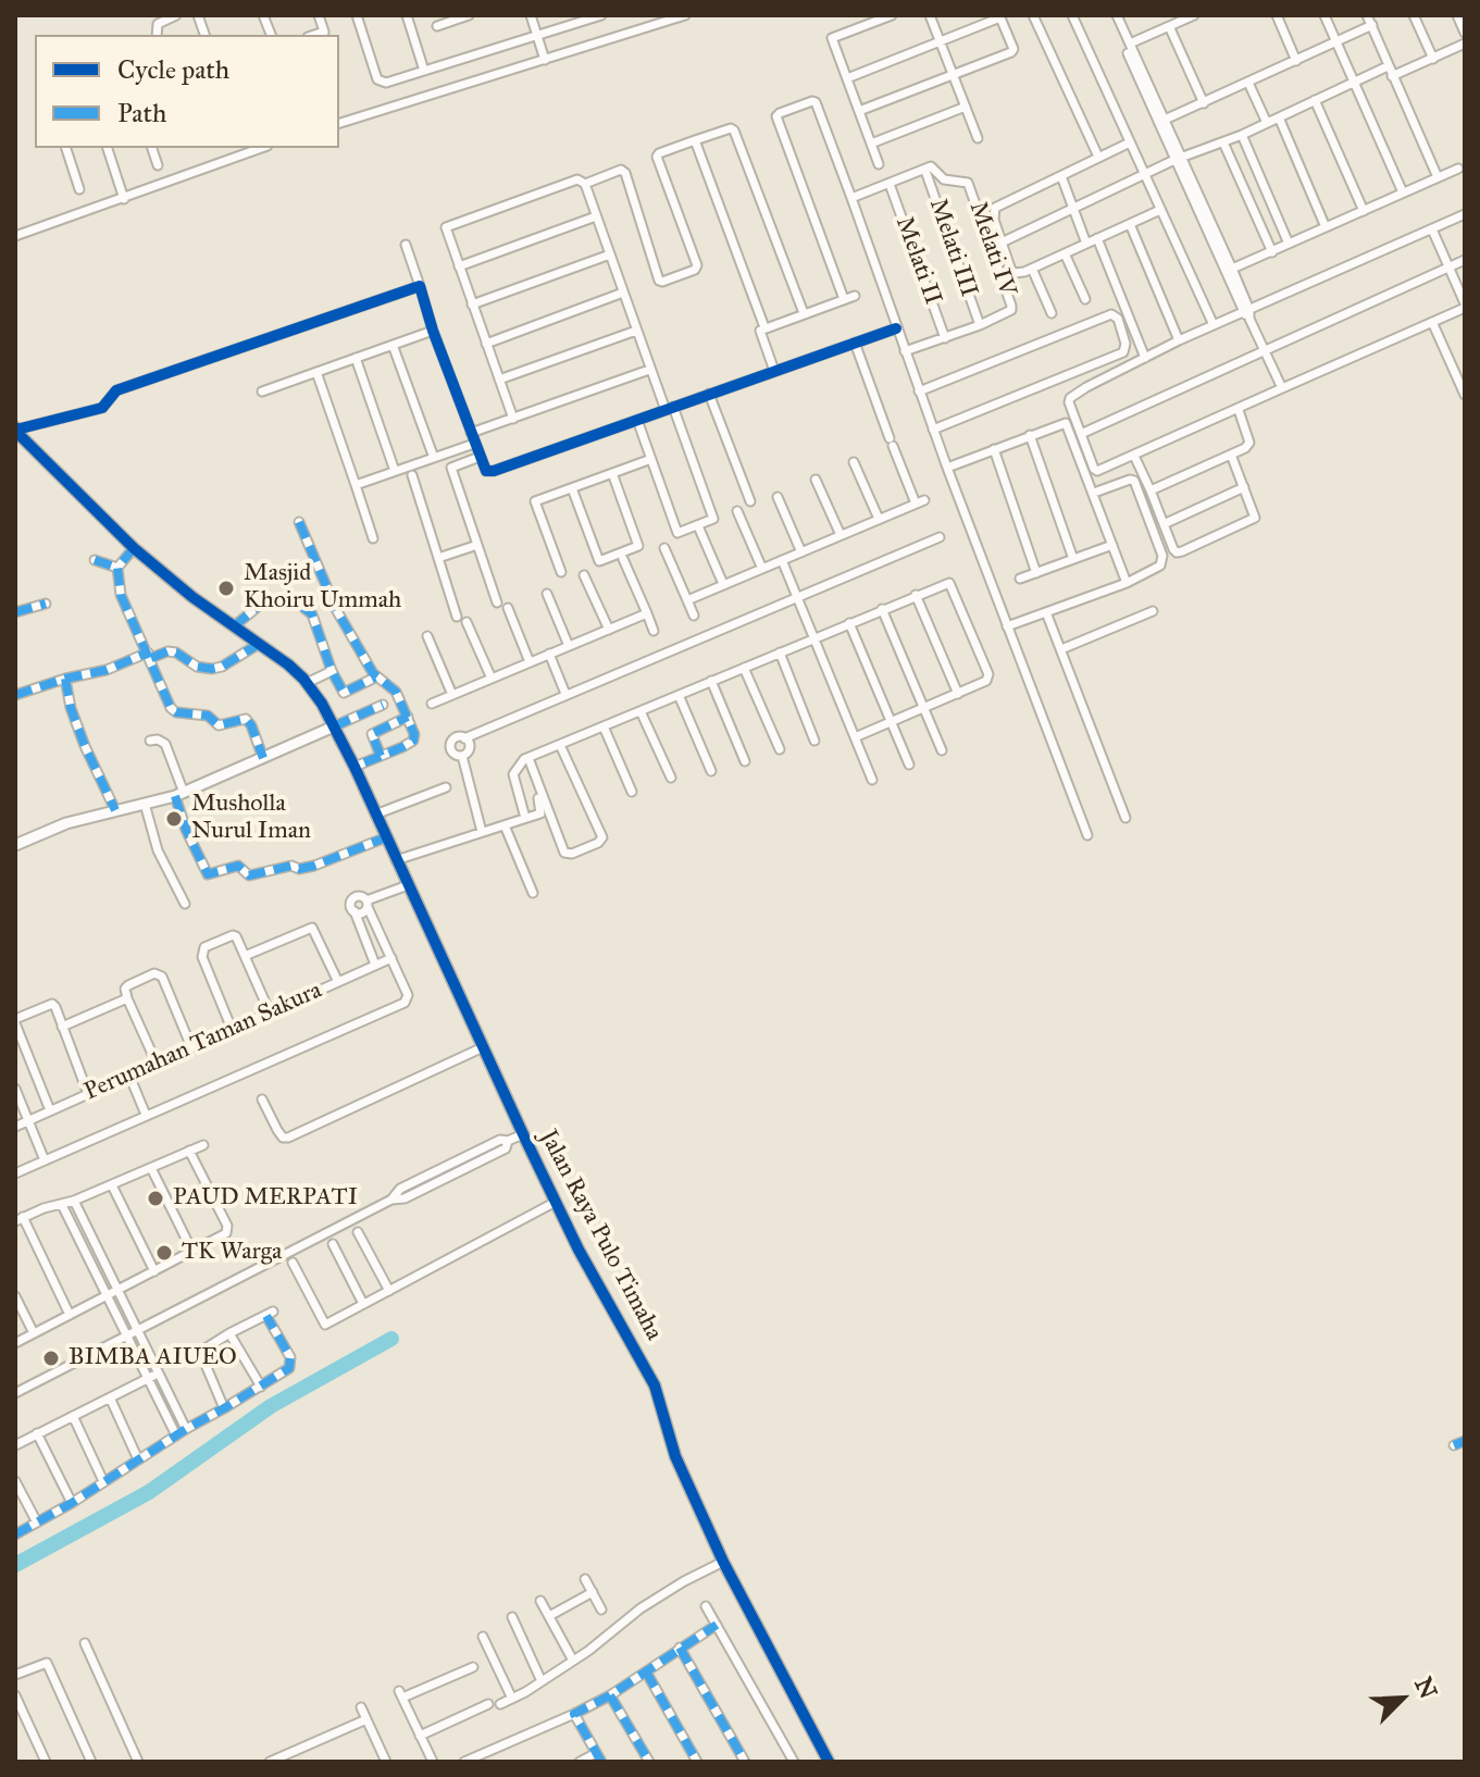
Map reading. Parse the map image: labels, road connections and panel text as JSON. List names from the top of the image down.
{
  "streets": {
    "street": [
      "Melati III",
      "Melati IV",
      "Melati II",
      "Perumahan Taman Sakura",
      "Jalan Raya Pulo Timaha"
    ]
  },
  "crossings": [
    ["Melati III", "Melati IV"]
  ],
  "places": [
    "Masjid Khoiru Ummah",
    "Musholla Nurul Iman",
    "PAUD MERPATI",
    "TK Warga",
    "BIMBA AIUEO"
  ],
  "legend": ["Cycle path", "Path"],
  "north": "top right"
}
